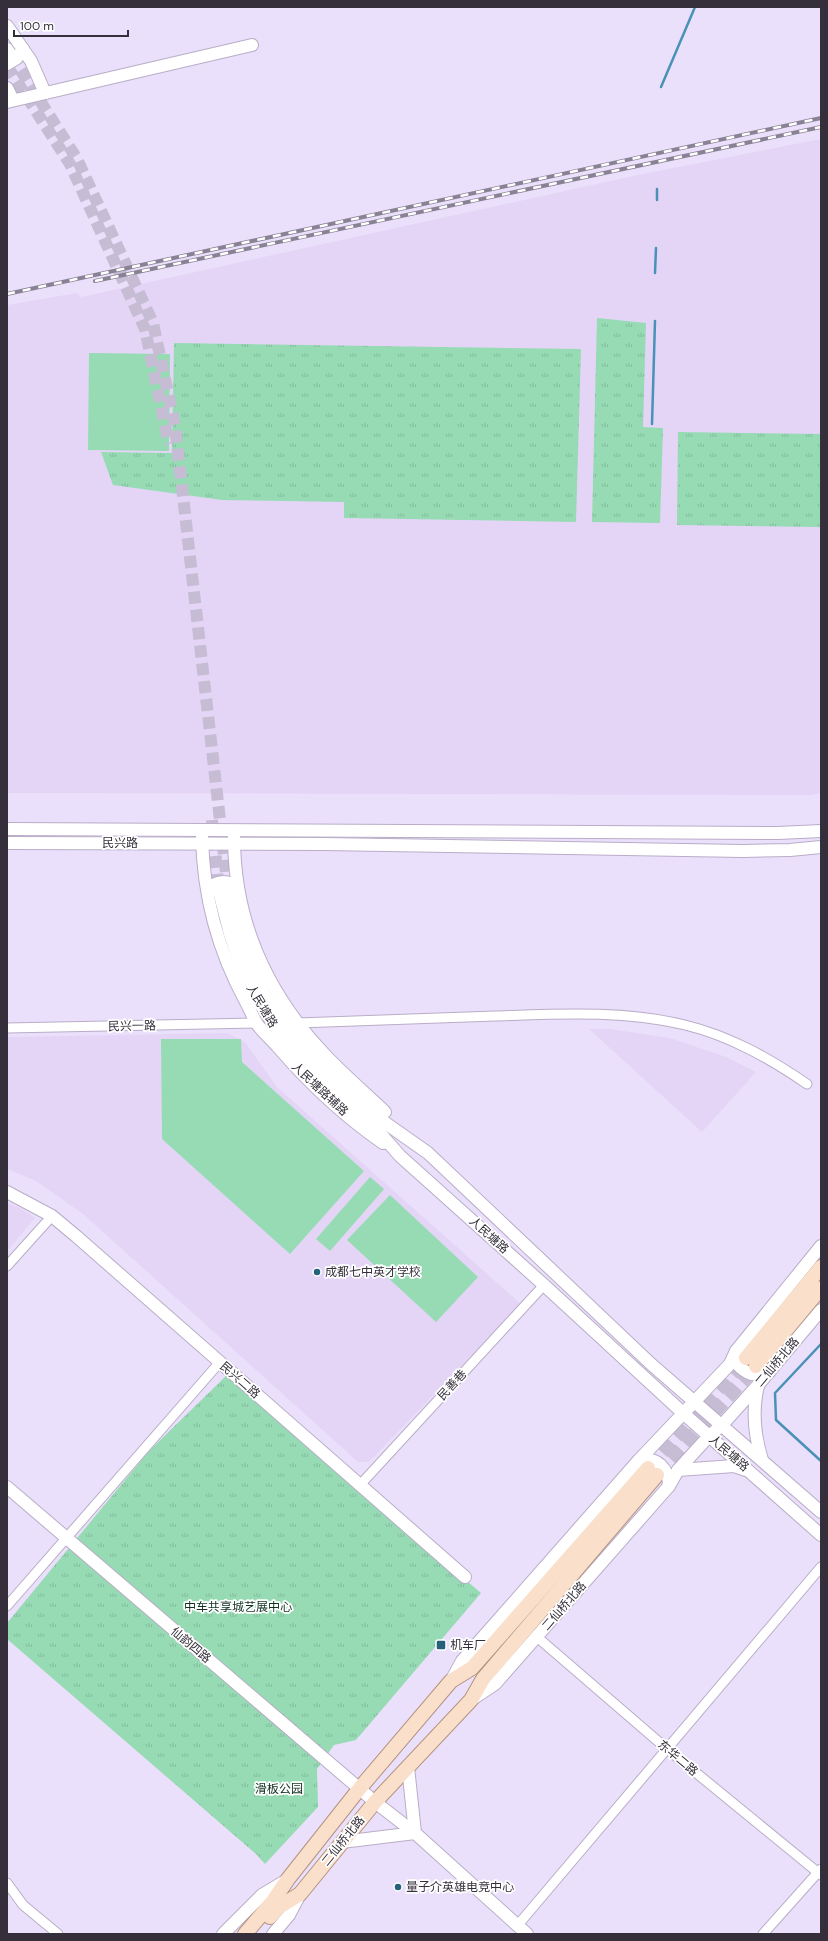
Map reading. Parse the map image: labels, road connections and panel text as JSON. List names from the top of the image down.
{
  "streets": {
    "main road": ["二仙桥北路"],
    "street": [
      "民兴路",
      "人民塘路",
      "民兴一路",
      "人民塘路辅路",
      "民兴二路",
      "民善巷",
      "仙韵四路",
      "东华二路"
    ]
  },
  "crossings": [
    ["民兴路", "人民塘路辅路"],
    ["人民塘路", "人民塘路辅路"],
    ["人民塘路", "二仙桥北路"],
    ["人民塘路", "民善巷"],
    ["民兴一路", "人民塘路辅路"],
    ["二仙桥北路", "仙韵四路"],
    ["二仙桥北路", "东华二路"],
    ["民兴二路", "民善巷"]
  ],
  "parks": ["中车共享城艺展中心", "滑板公园"],
  "places": {
    "other": ["成都七中英才学校", "量子介英雄电竞中心"],
    "transit": ["机车厂"]
  },
  "scale_bar": "100 m"
}
